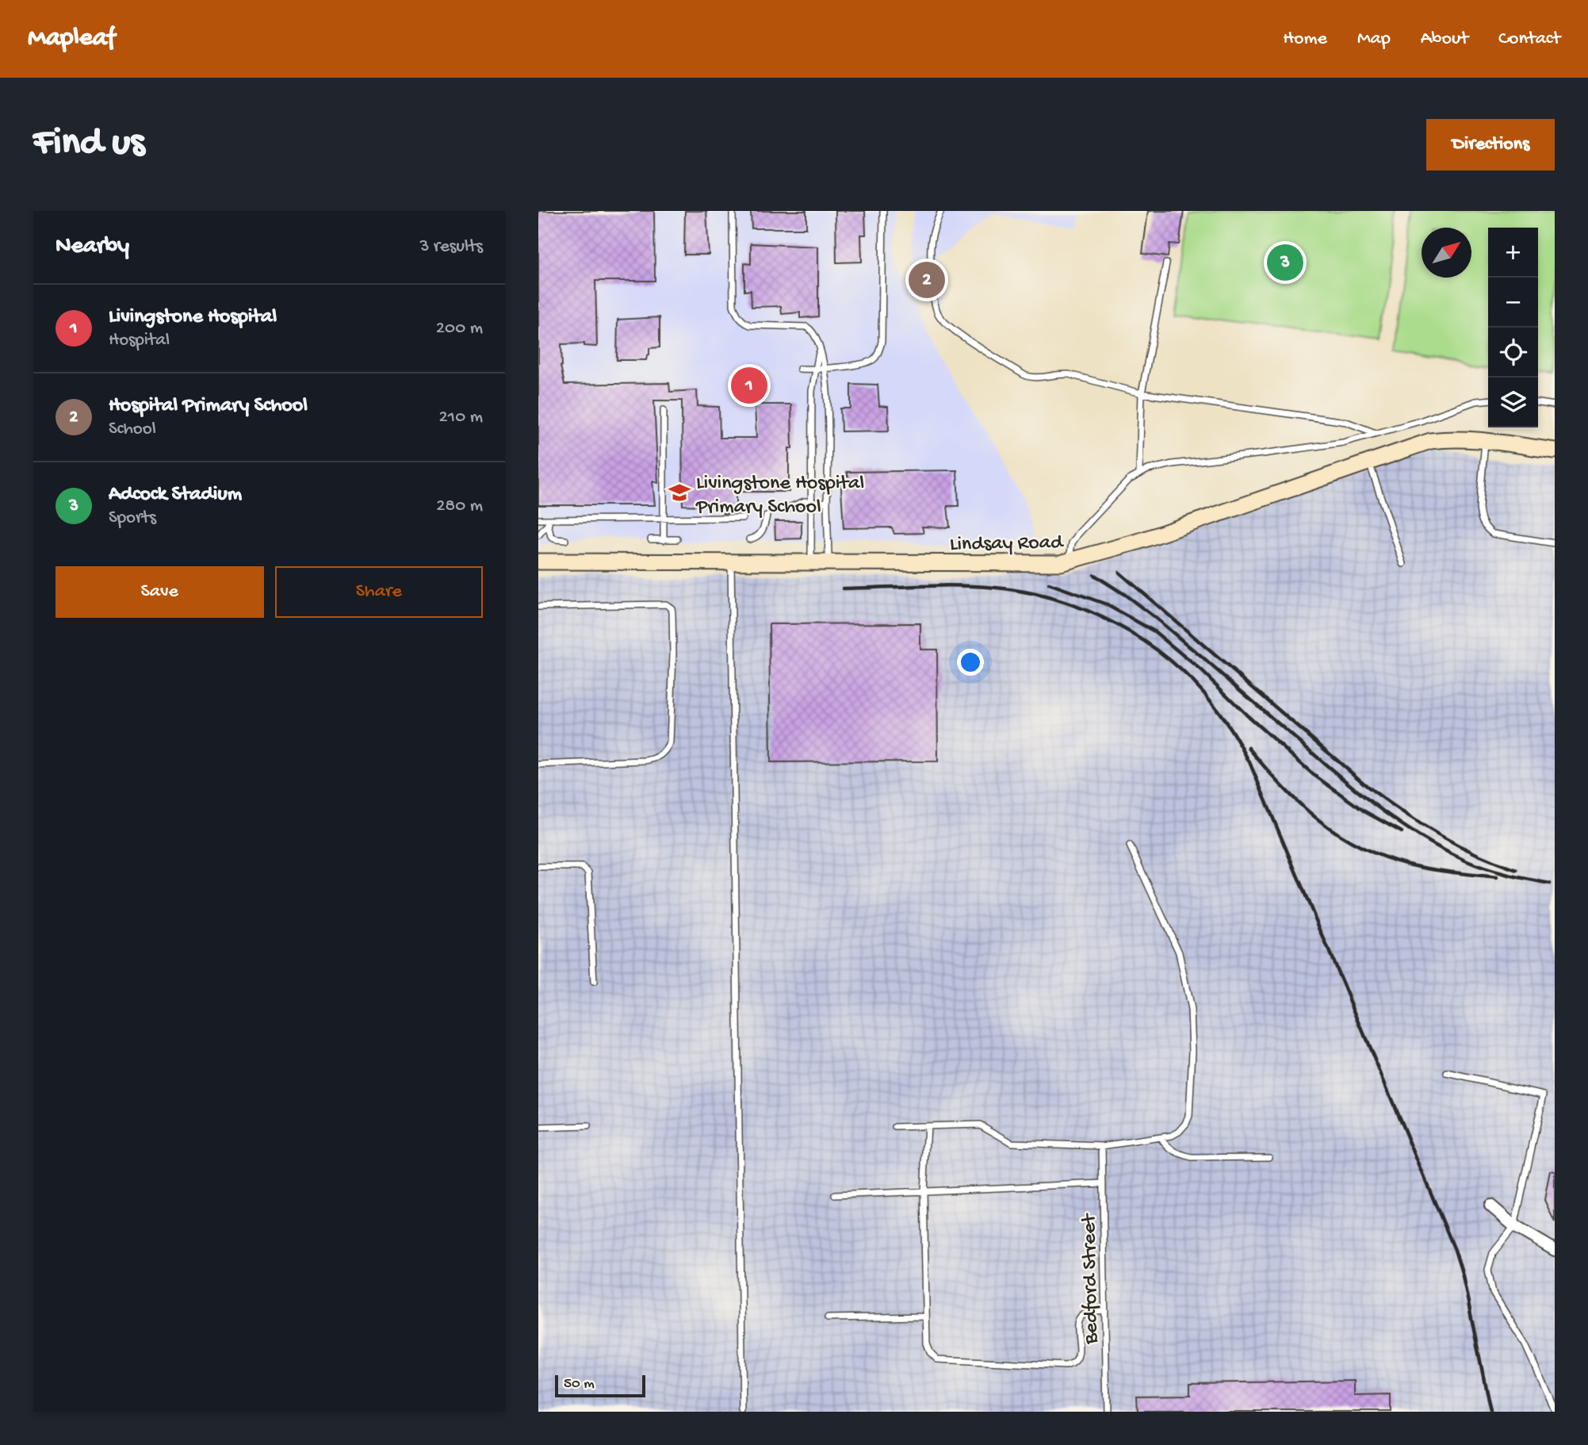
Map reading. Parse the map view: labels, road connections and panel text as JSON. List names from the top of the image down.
{
  "streets": {
    "street": ["Lindsay Road"],
    "lane": ["Bedford Street"]
  },
  "places": {
    "school or university": ["Livingstone Hospital Primary School"]
  },
  "scale_bar": "50 m",
  "north": "top right",
  "page": {
    "header": "Mapleaf",
    "nav": [
      "Home",
      "Map",
      "About",
      "Contact"
    ],
    "buttons": [
      "Directions",
      ["Save", "Share"]
    ],
    "title": "Find us",
    "heading": ["Nearby", "3 results"],
    "map_buttons": ["+", "−"],
    "pins": ["3", "2", "1"],
    "list": [
      {
        "mark": "1",
        "name": "Livingstone Hospital",
        "note": "Hospital",
        "value": "200 m"
      },
      {
        "mark": "2",
        "name": "Hospital Primary School",
        "note": "School",
        "value": "210 m"
      },
      {
        "mark": "3",
        "name": "Adcock Stadium",
        "note": "Sports",
        "value": "280 m"
      }
    ],
    "scale": "50 m"
  }
}
